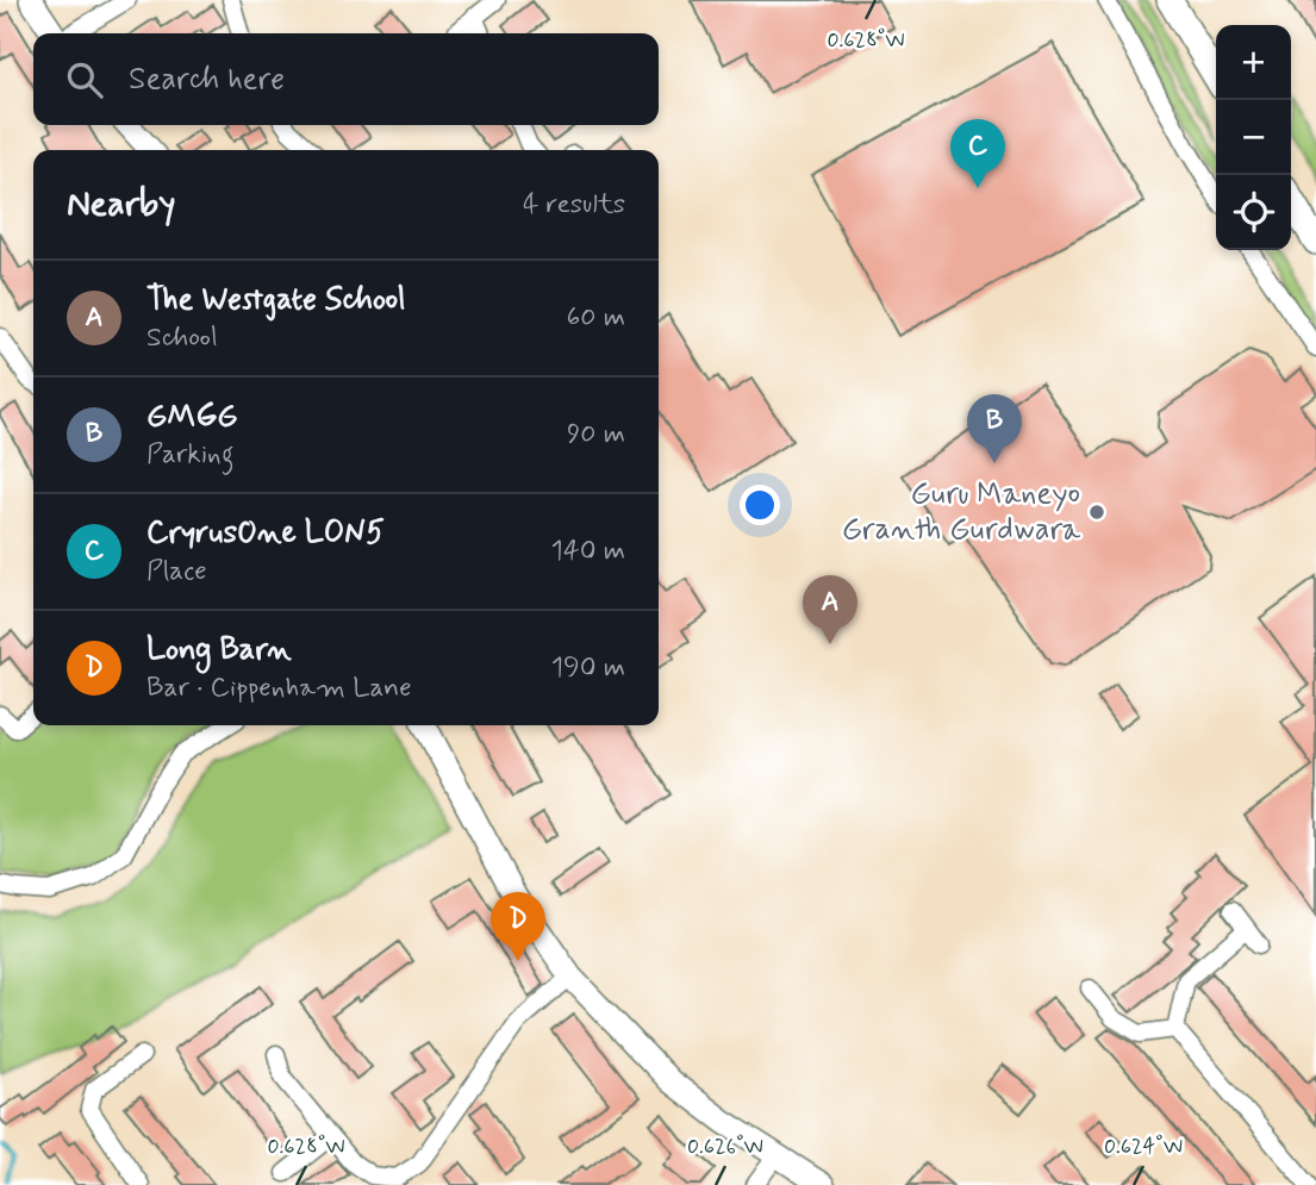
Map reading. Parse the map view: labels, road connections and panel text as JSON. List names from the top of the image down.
{
  "places": ["Guru Maneyo Granth Gurdwara"],
  "page": {
    "map_buttons": ["+", "−"],
    "search": "Search here",
    "pins": [
      "C",
      "B",
      "A",
      "D"
    ],
    "heading": ["Nearby", "4 results"],
    "list": [
      {
        "mark": "A",
        "name": "The Westgate School",
        "note": "School",
        "value": "60 m"
      },
      {
        "mark": "B",
        "name": "GMGG",
        "note": "Parking",
        "value": "90 m"
      },
      {
        "mark": "C",
        "name": "CryrusOne LON5",
        "note": "Place",
        "value": "140 m"
      },
      {
        "mark": "D",
        "name": "Long Barn",
        "note": "Bar · Cippenham Lane",
        "value": "190 m"
      }
    ]
  },
  "coordinates": ["0.628°W", "0.626°W", "0.624°W"]
}
